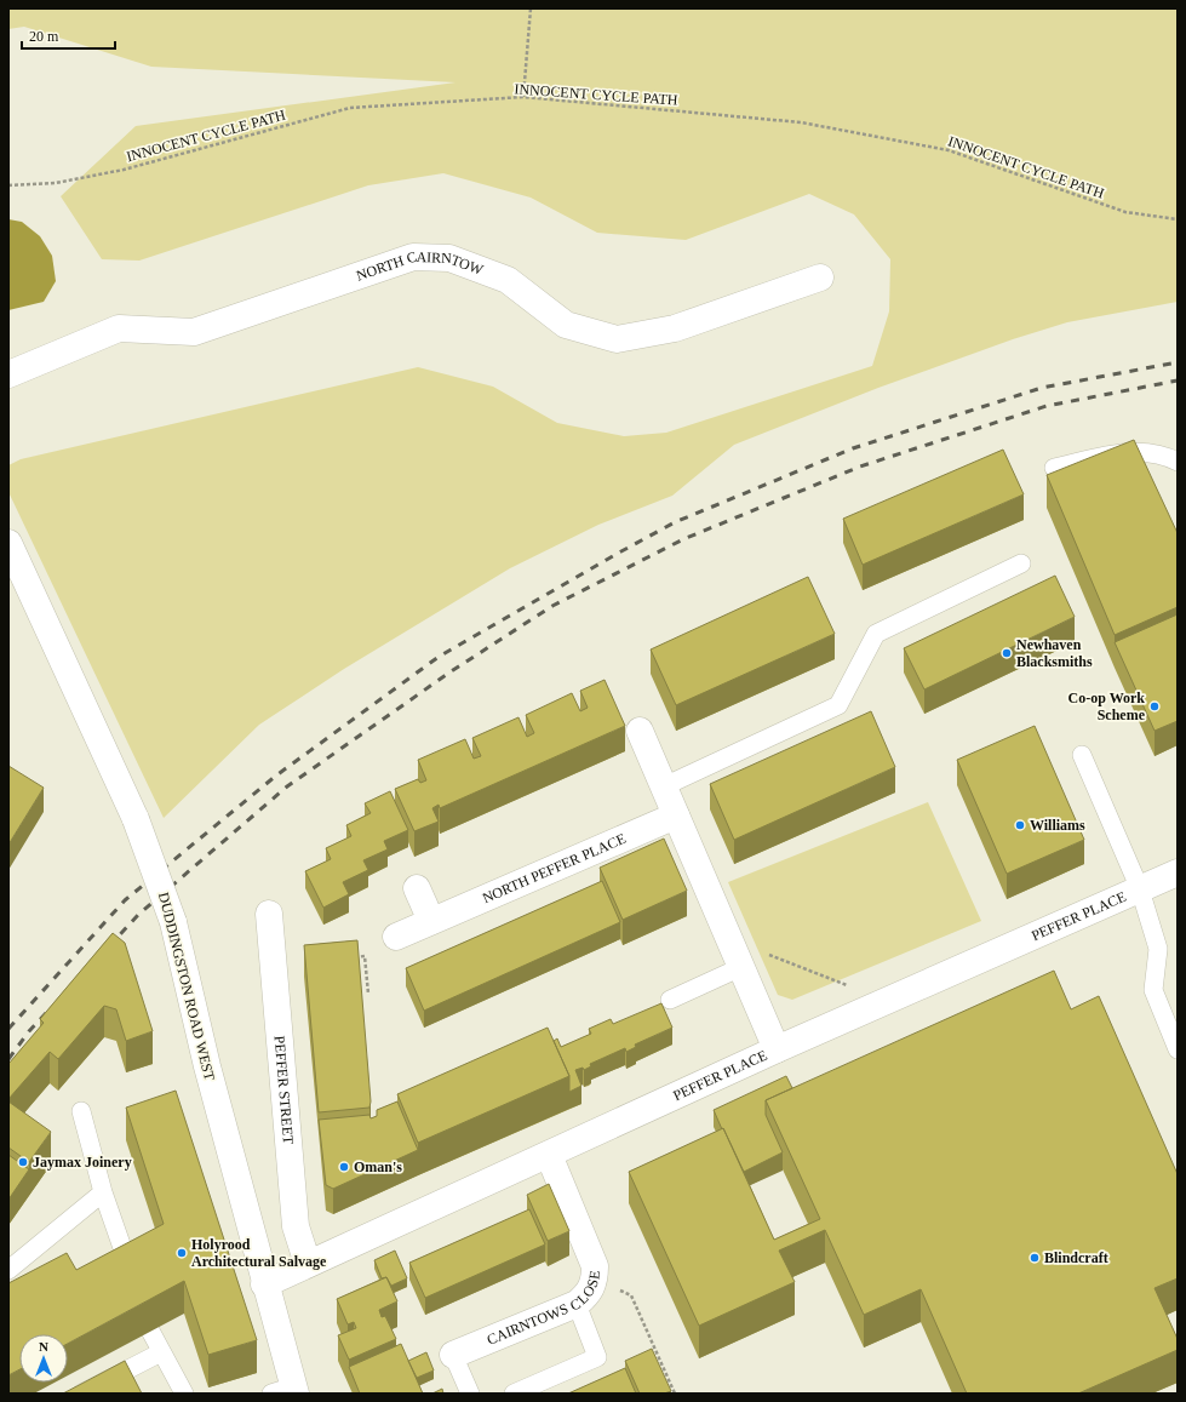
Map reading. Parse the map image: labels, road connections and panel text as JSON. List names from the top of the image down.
{
  "streets": {
    "street": [
      "NORTH CAIRNTOW",
      "NORTH PEFFER PLACE",
      "PEFFER PLACE",
      "DUDDINGSTON ROAD WEST",
      "PEFFER STREET",
      "CAIRNTOWS CLOSE"
    ],
    "path": ["INNOCENT CYCLE PATH"]
  },
  "crossings": [
    ["PEFFER PLACE", "DUDDINGSTON ROAD WEST"],
    ["PEFFER PLACE", "PEFFER STREET"],
    ["PEFFER PLACE", "CAIRNTOWS CLOSE"]
  ],
  "places": [
    "Newhaven Blacksmiths",
    "Co-op Work Scheme",
    "Williams",
    "Jaymax Joinery",
    "Oman's",
    "Holyrood Architectural Salvage",
    "Blindcraft"
  ],
  "scale_bar": "20 m",
  "north": "top"
}
